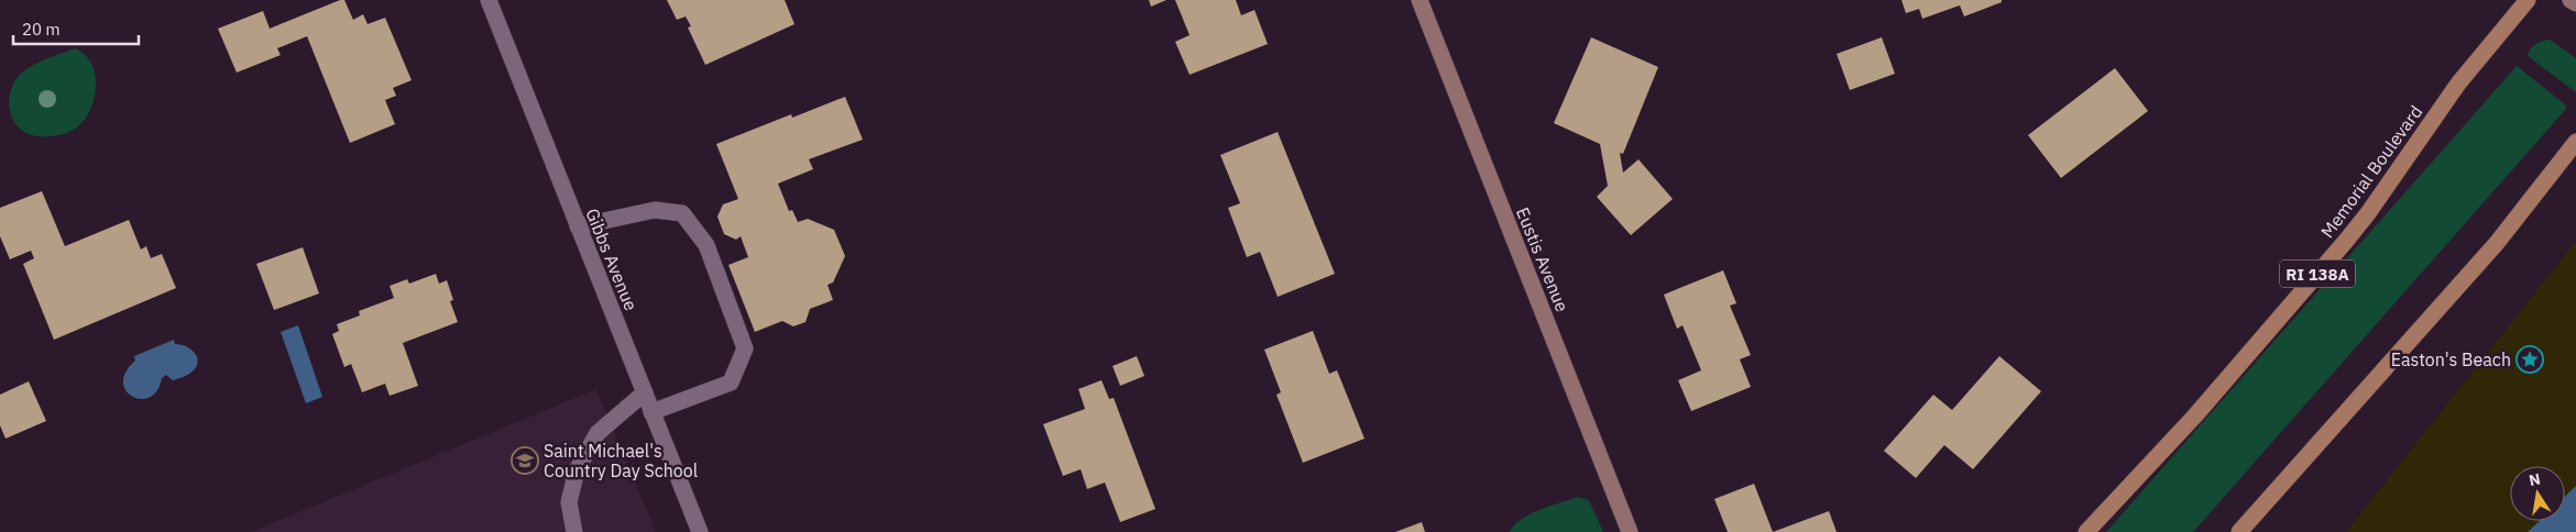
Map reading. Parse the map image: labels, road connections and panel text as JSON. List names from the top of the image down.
{
  "streets": {
    "main road": ["Memorial Boulevard", "RI 138A"],
    "street": ["Gibbs Avenue", "Eustis Avenue"]
  },
  "places": {
    "place": ["Easton's Beach"],
    "school or university": ["Saint Michael's Country Day School"]
  },
  "scale_bar": "20 m",
  "north": "top"
}
